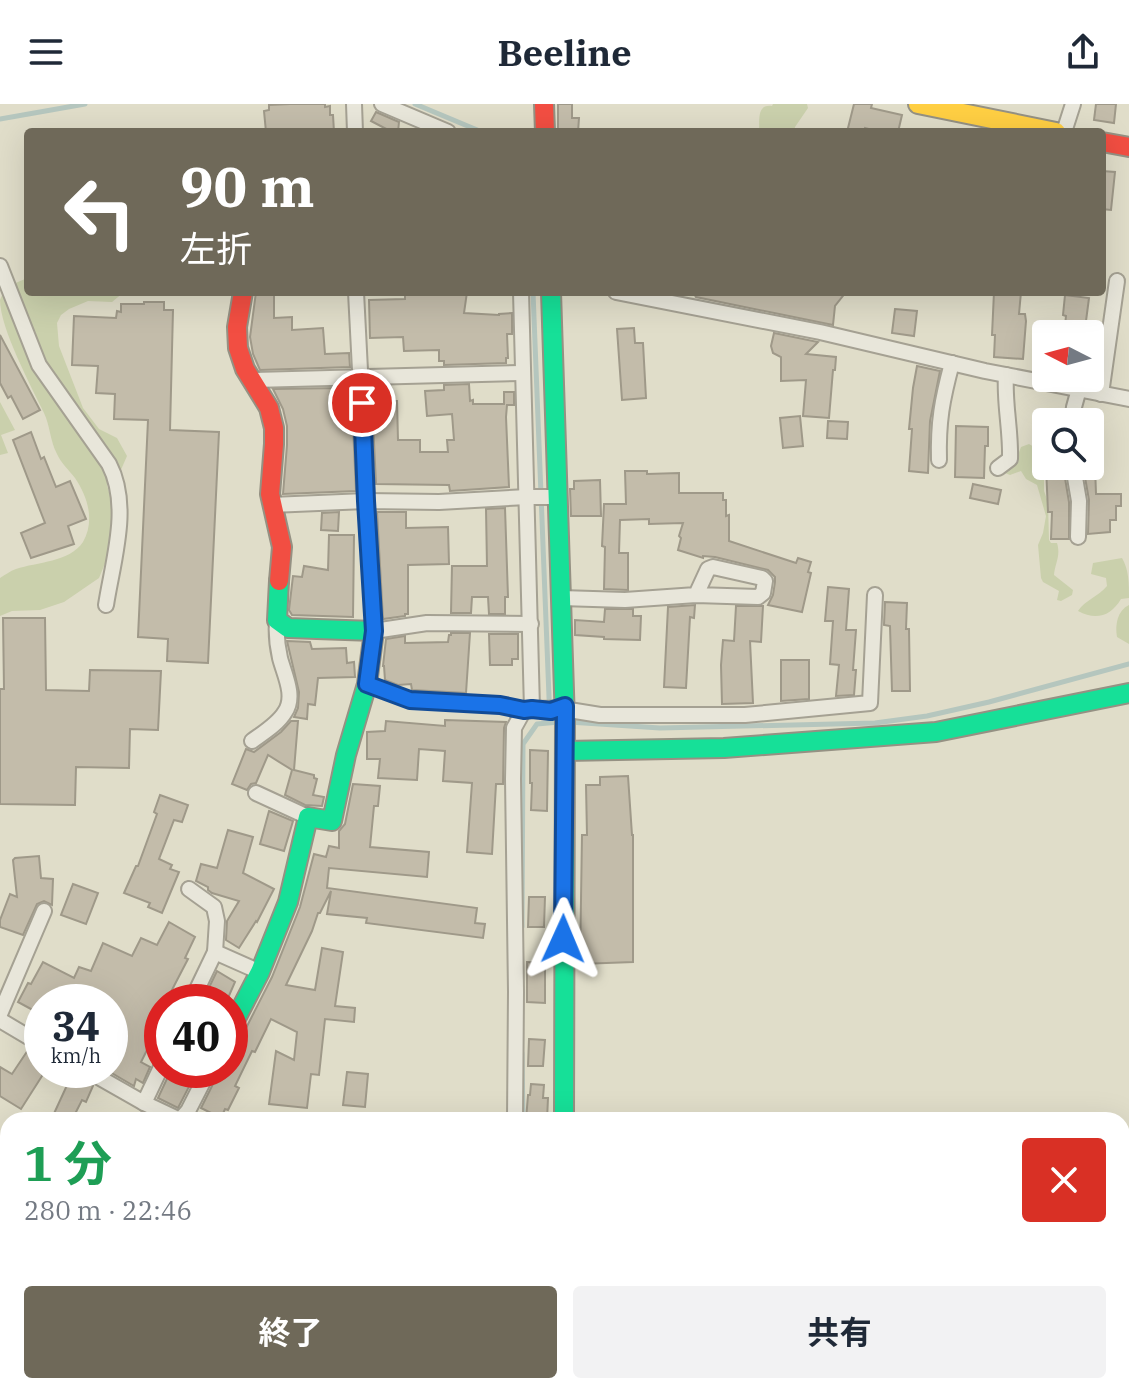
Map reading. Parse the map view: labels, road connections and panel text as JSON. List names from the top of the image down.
{
  "north": "left",
  "page": {
    "header": "Beeline",
    "turn": ["90 m", "左折"],
    "speed": "34 km/h",
    "limit": "40",
    "heading": ["1 分", "280 m · 22:46"],
    "buttons": ["終了", "共有"]
  }
}
